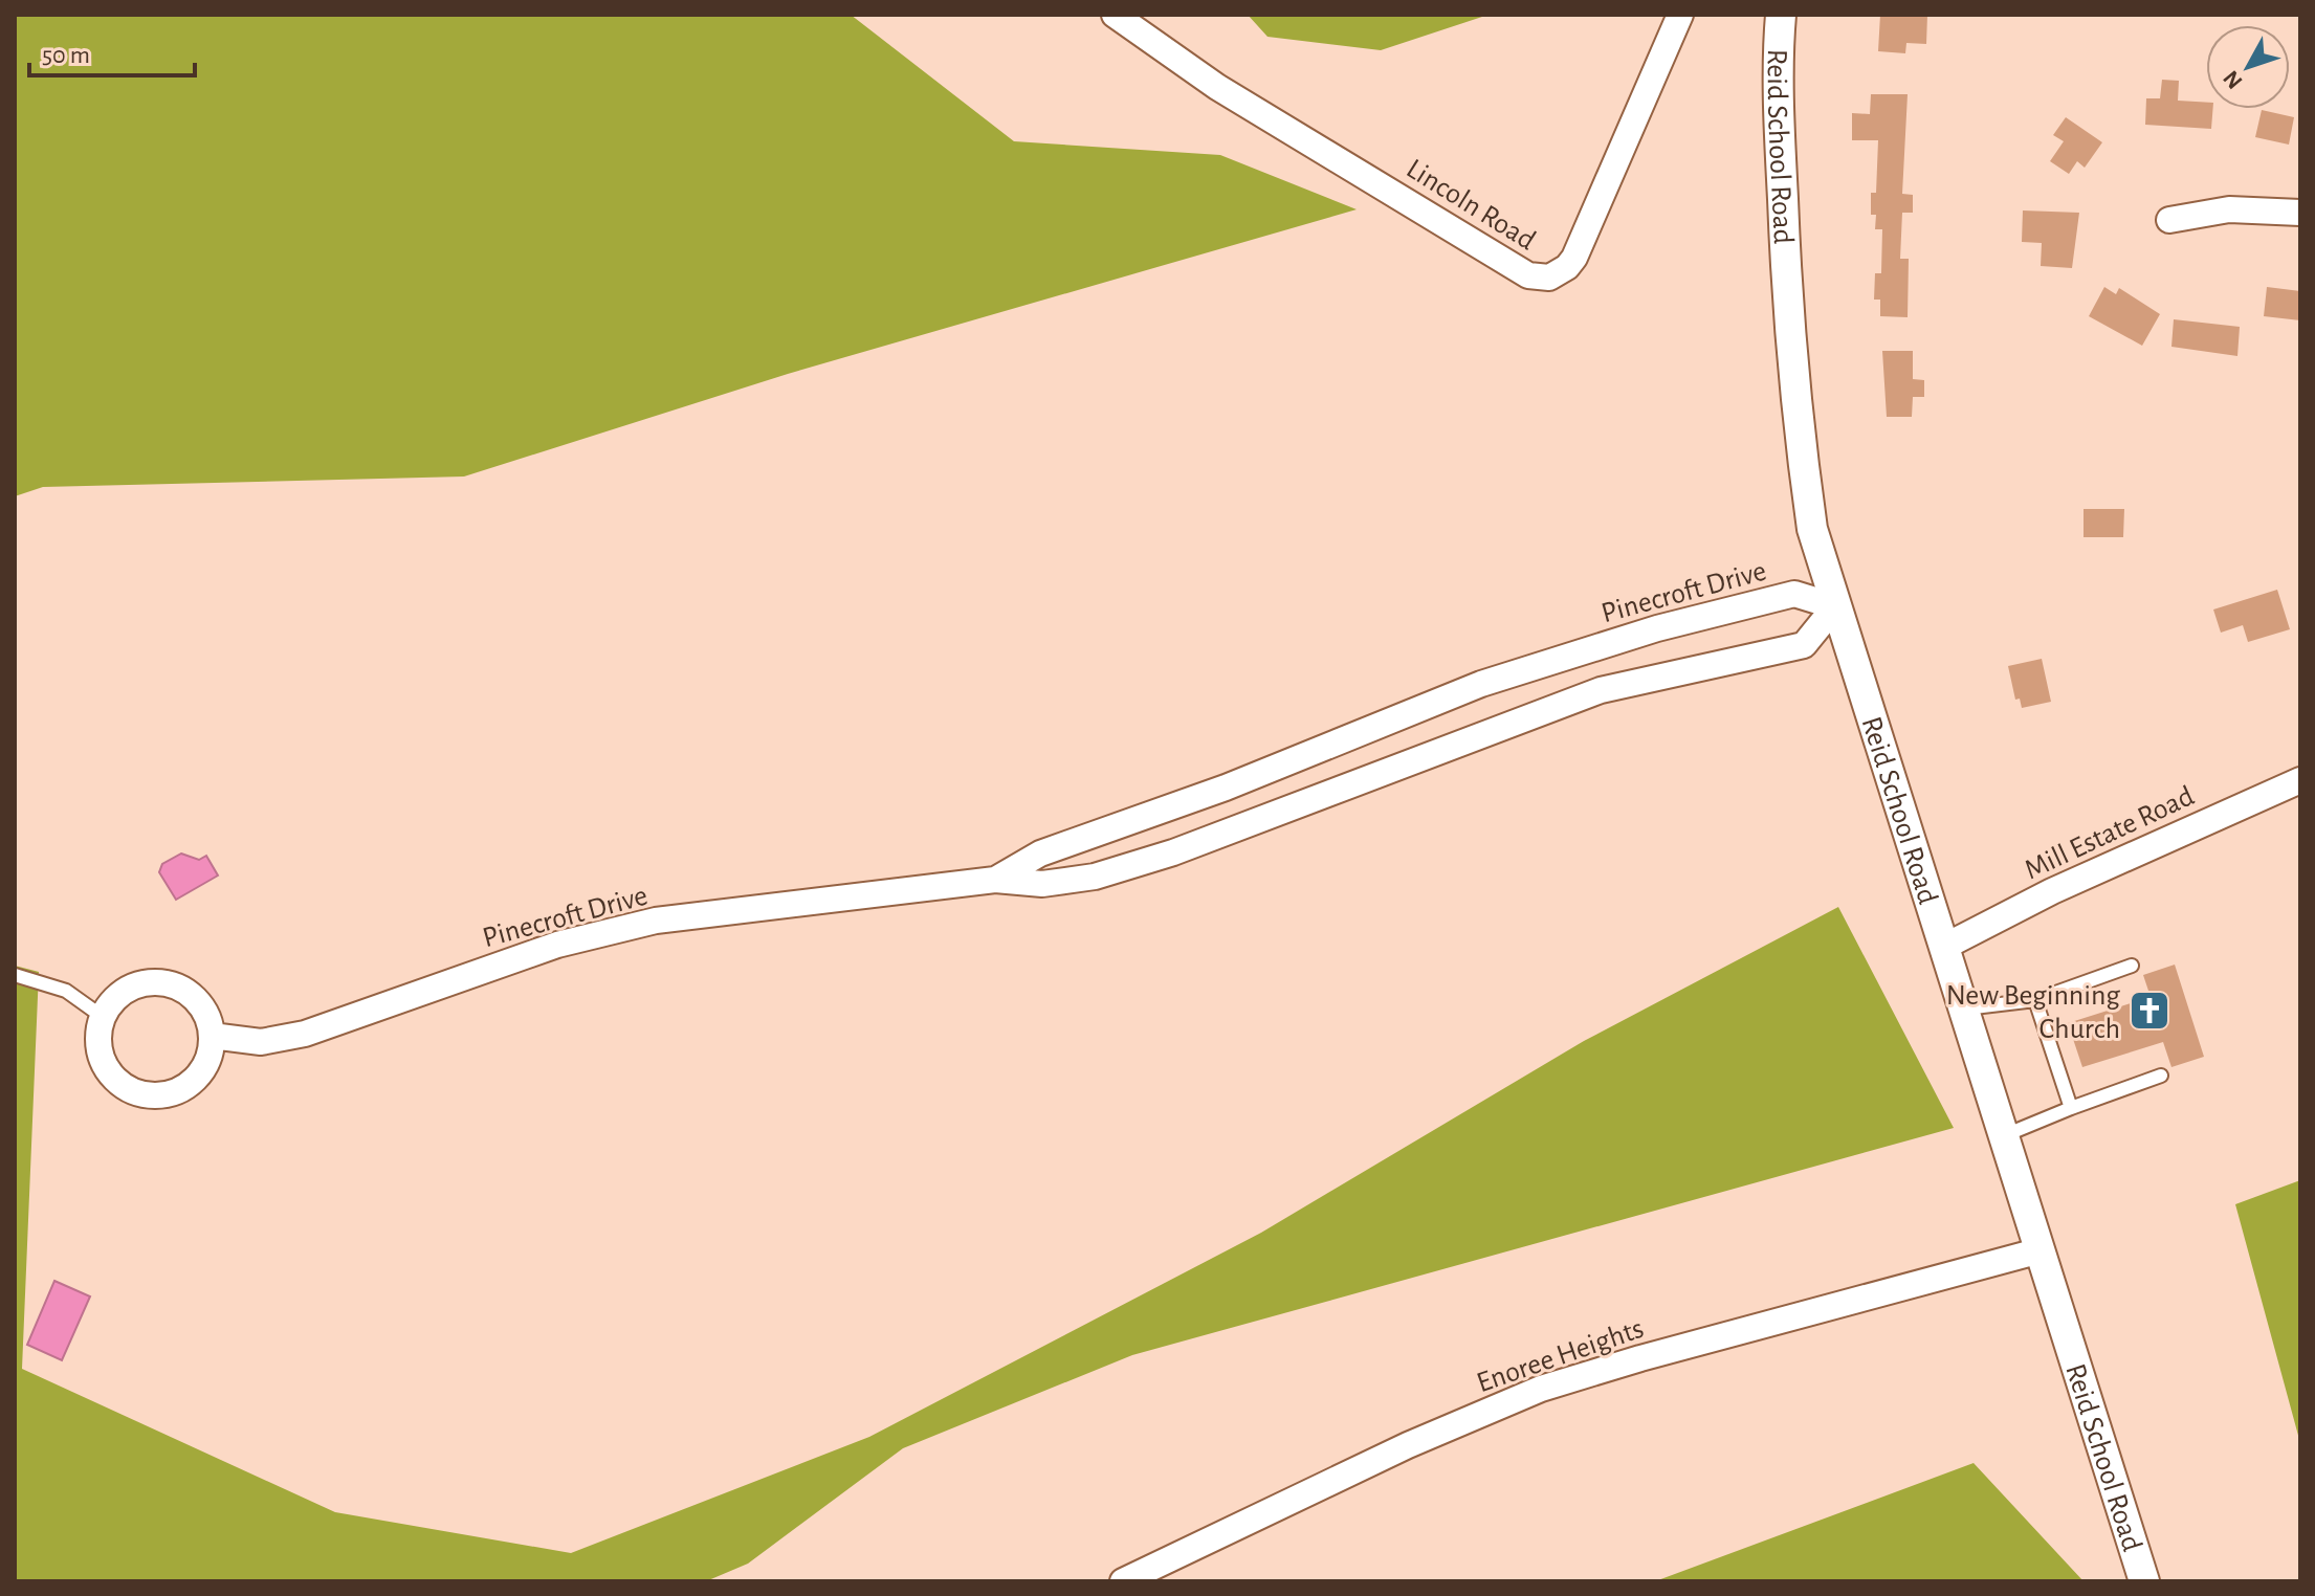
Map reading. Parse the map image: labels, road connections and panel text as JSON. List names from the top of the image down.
{
  "streets": {
    "street": [
      "Reid School Road",
      "Lincoln Road",
      "Pinecroft Drive",
      "Mill Estate Road",
      "Enoree Heights"
    ]
  },
  "crossings": [
    ["Reid School Road", "Pinecroft Drive"],
    ["Reid School Road", "Mill Estate Road"],
    ["Reid School Road", "Enoree Heights"]
  ],
  "places": {
    "church": ["New Beginning Church"]
  },
  "scale_bar": "50 m",
  "north": "bottom left"
}
